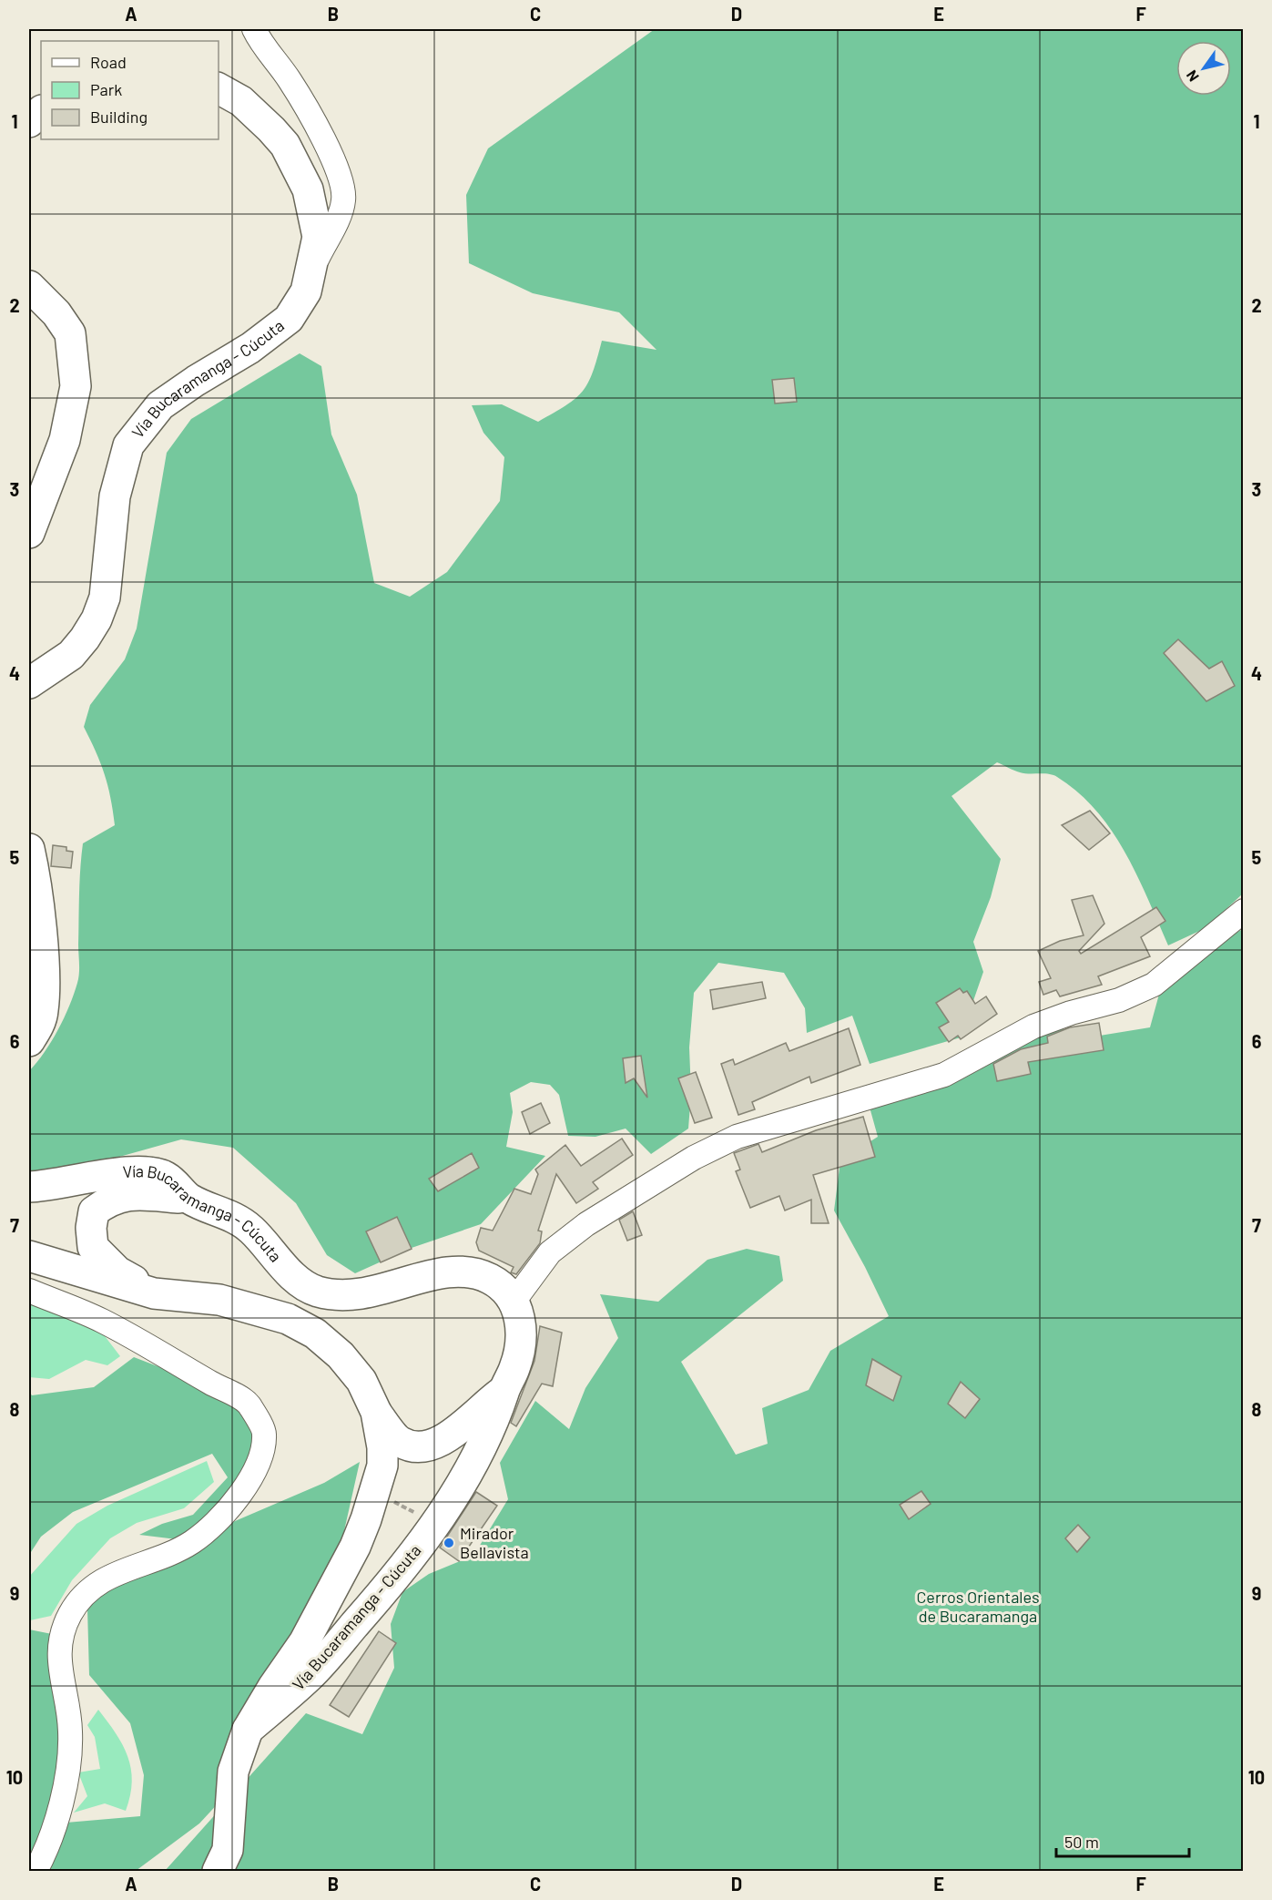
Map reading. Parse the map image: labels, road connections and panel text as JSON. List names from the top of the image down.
{
  "streets": {
    "highway": ["Vía Bucaramanga - Cúcuta"]
  },
  "parks": ["Cerros Orientales de Bucaramanga"],
  "places": ["Mirador Bellavista"],
  "legend": ["Road", "Park", "Building"],
  "scale_bar": "50 m",
  "north": "bottom left",
  "grid": {
    "columns": [
      "A",
      "B",
      "C",
      "D",
      "E",
      "F"
    ],
    "rows": [
      "1",
      "2",
      "3",
      "4",
      "5",
      "6",
      "7",
      "8",
      "9",
      "10"
    ]
  }
}
